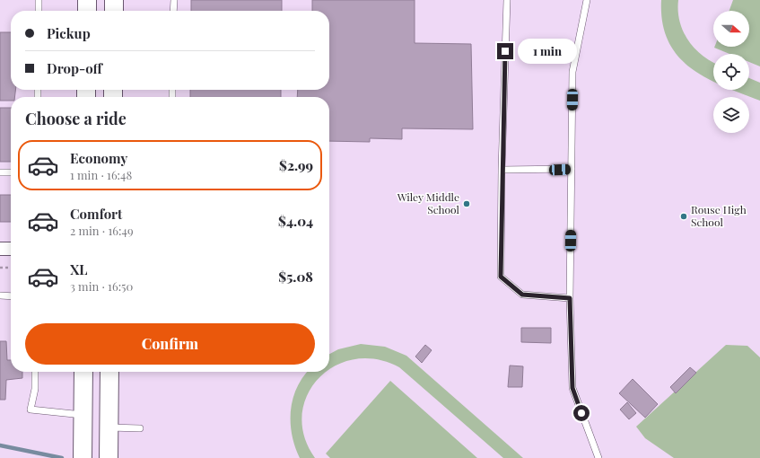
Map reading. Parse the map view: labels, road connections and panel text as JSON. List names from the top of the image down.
{
  "places": ["Wiley Middle School", "Rouse High School"],
  "north": "right",
  "page": {
    "banner": ["Pickup", "Drop-off"],
    "bubble": "1 min",
    "heading": "Choose a ride",
    "list": [
      {
        "name": "Economy",
        "note": "1 min · 16:48",
        "value": "$2.99"
      },
      {
        "name": "Comfort",
        "note": "2 min · 16:49",
        "value": "$4.04"
      },
      {
        "name": "XL",
        "note": "3 min · 16:50",
        "value": "$5.08"
      }
    ],
    "buttons": "Confirm"
  }
}
